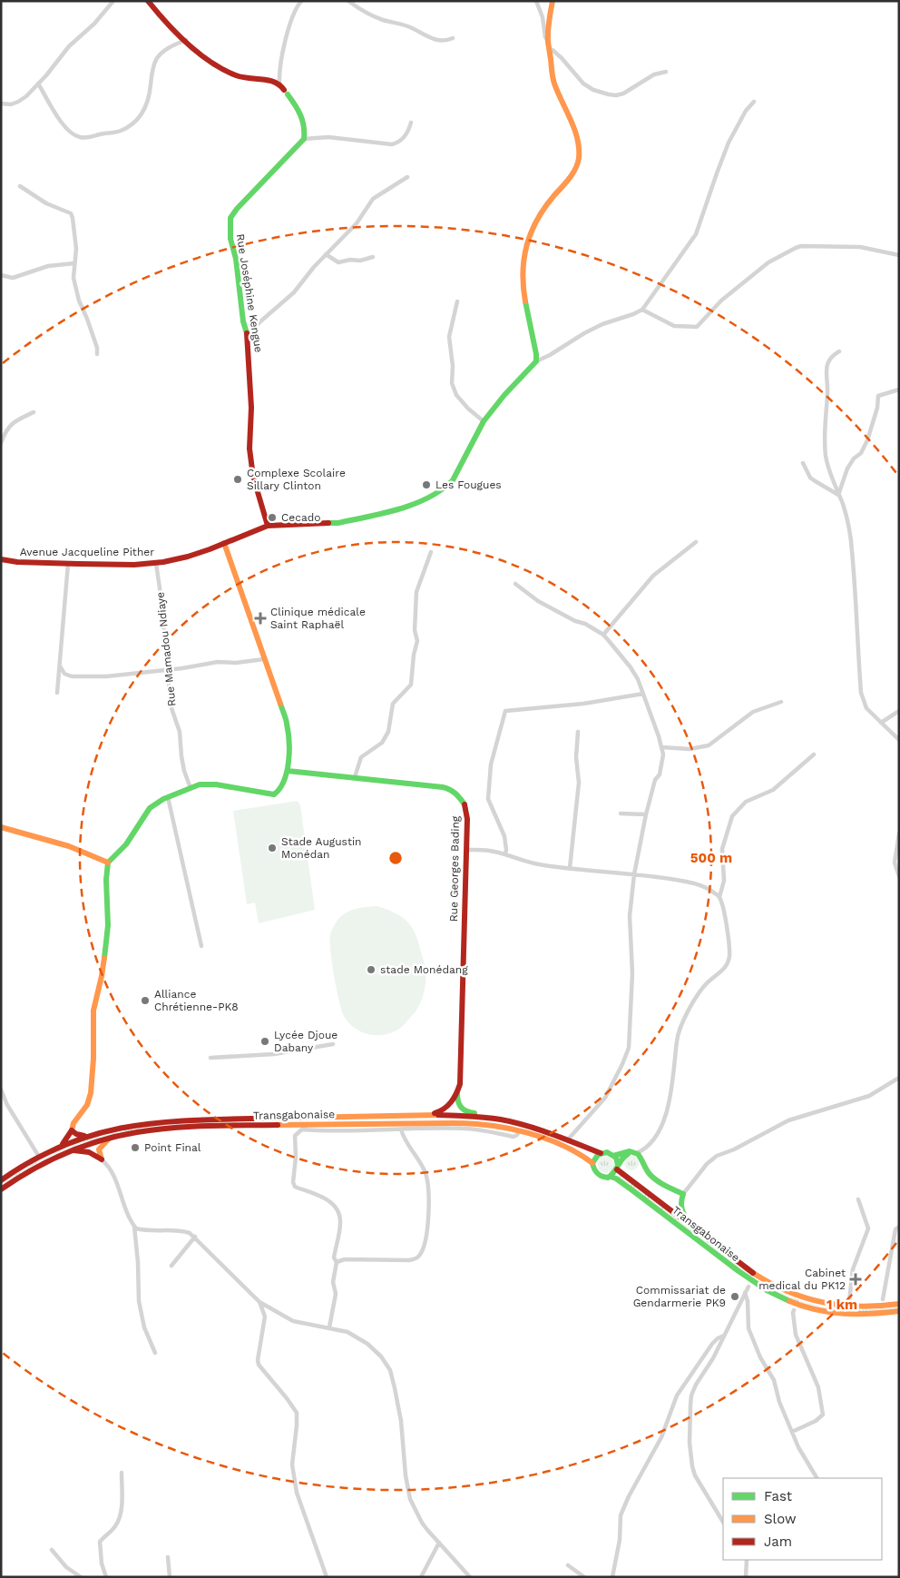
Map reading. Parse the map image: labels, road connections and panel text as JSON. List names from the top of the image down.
{
  "streets": {
    "main road": [
      "Rue Joséphine Kengue",
      "Avenue Jacqueline Pither",
      "Rue Georges Bading",
      "Transgabonaise"
    ],
    "street": ["Rue Mamadou Ndiaye"]
  },
  "crossings": [
    ["Rue Joséphine Kengue", "Avenue Jacqueline Pither"],
    ["Avenue Jacqueline Pither", "Rue Mamadou Ndiaye"]
  ],
  "places": {
    "other": [
      "Complexe Scolaire Sillary Clinton",
      "Les Fougues",
      "Cecado",
      "Stade Augustin Monédan",
      "stade Monédang",
      "Alliance Chrétienne-PK8",
      "Lycée Djoue Dabany",
      "Point Final",
      "Commissariat de Gendarmerie PK9"
    ],
    "health": ["Clinique médicale Saint Raphaël", "Cabinet medical du PK12"]
  },
  "legend": ["Fast", "Slow", "Jam"],
  "rings": ["500 m", "1 km"]
}
